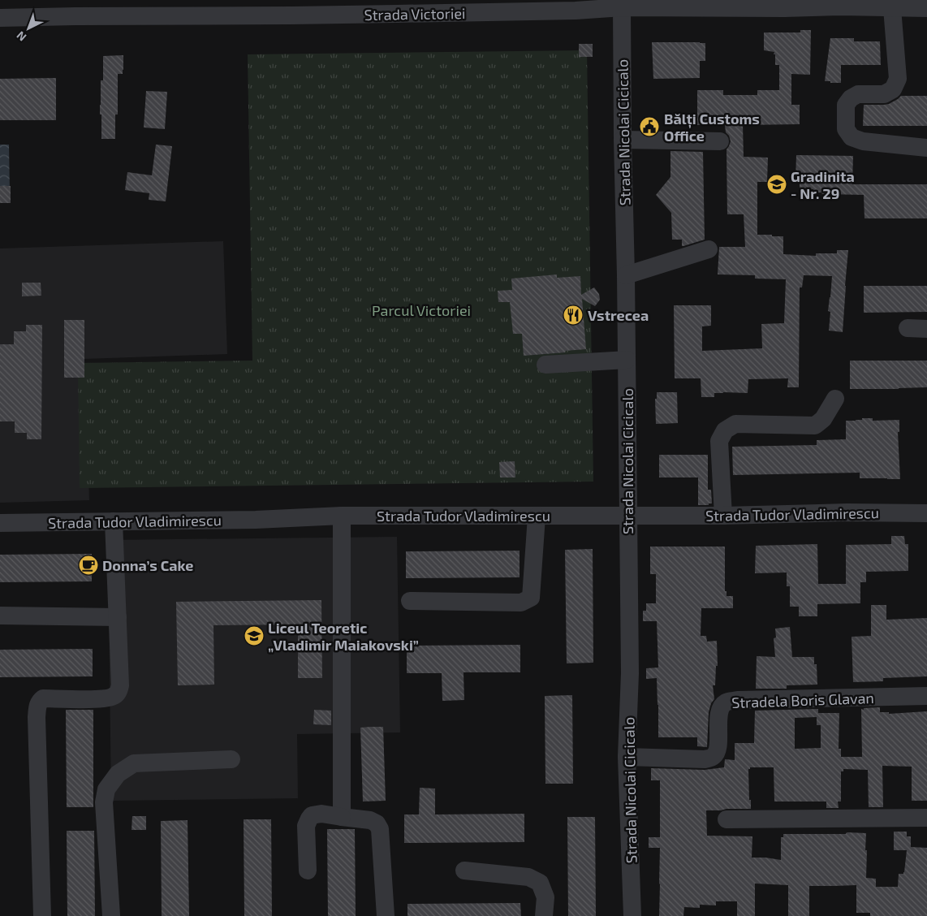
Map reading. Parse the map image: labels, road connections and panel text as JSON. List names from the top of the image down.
{
  "streets": {
    "street": [
      "Strada Victoriei",
      "Strada Nicolai Cicicalo",
      "Strada Tudor Vladimirescu",
      "Stradela Boris Glavan"
    ]
  },
  "crossings": [
    ["Strada Victoriei", "Strada Nicolai Cicicalo"],
    ["Strada Nicolai Cicicalo", "Strada Tudor Vladimirescu"],
    ["Strada Nicolai Cicicalo", "Stradela Boris Glavan"]
  ],
  "parks": ["Parcul Victoriei"],
  "places": {
    "public building": ["Bălți Customs Office"],
    "school or university": ["Gradinita - Nr. 29", "Liceul Teoretic „Vladimir Maiakovski”"],
    "restaurant": ["Vstrecea"],
    "cafe": ["Donna’s Cake"]
  },
  "north": "bottom left"
}
